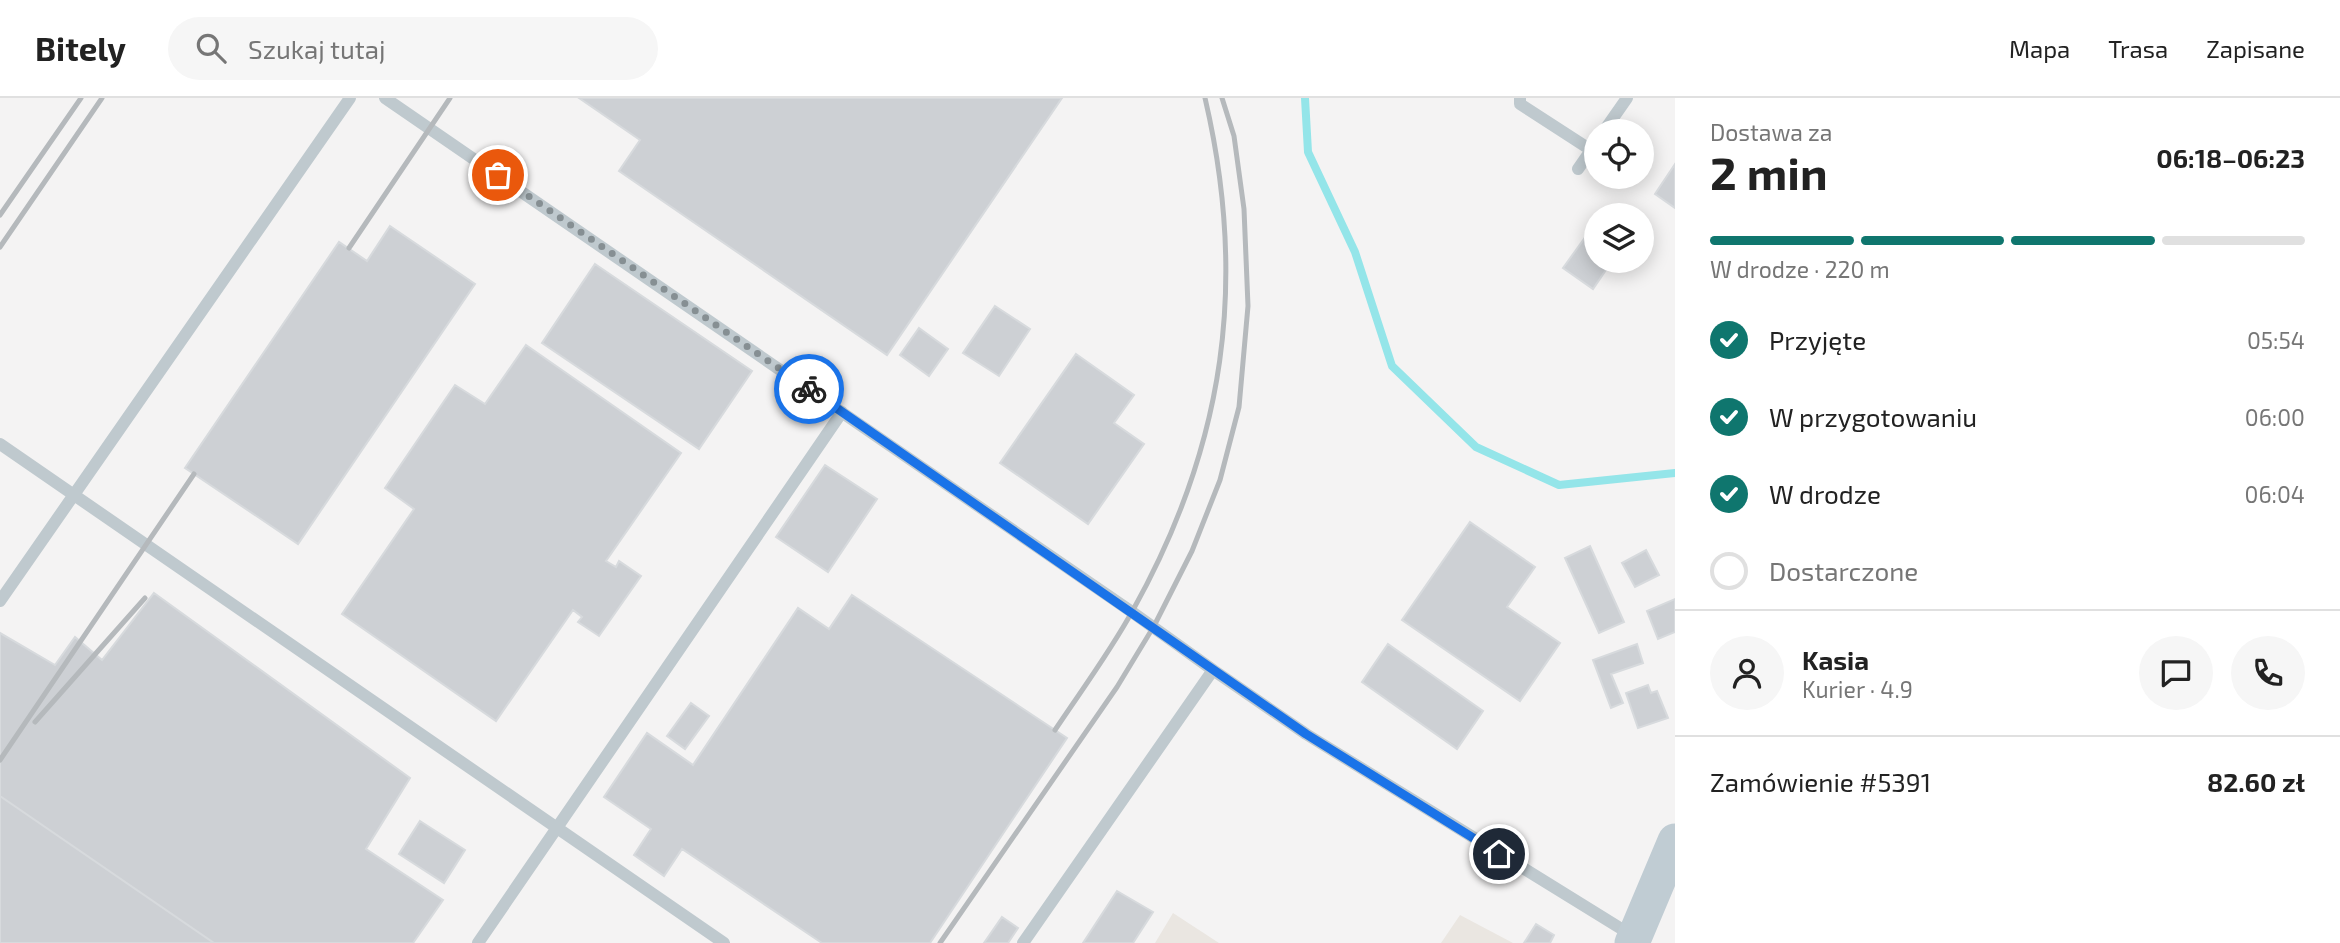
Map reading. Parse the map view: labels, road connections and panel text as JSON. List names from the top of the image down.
{
  "page": {
    "header": "Bitely",
    "search": "Szukaj tutaj",
    "nav": ["Mapa", "Trasa", "Zapisane"],
    "heading": ["2 min", "Dostawa za", "06:18–06:23"],
    "panel": [
      "Kasia",
      "Kurier · 4.9",
      "Zamówienie #5391",
      "82.60 zł"
    ],
    "bar": "W drodze · 220 m",
    "list": [
      ["Przyjęte", "05:54"],
      ["W przygotowaniu", "06:00"],
      ["W drodze", "06:04"],
      "Dostarczone"
    ]
  }
}
